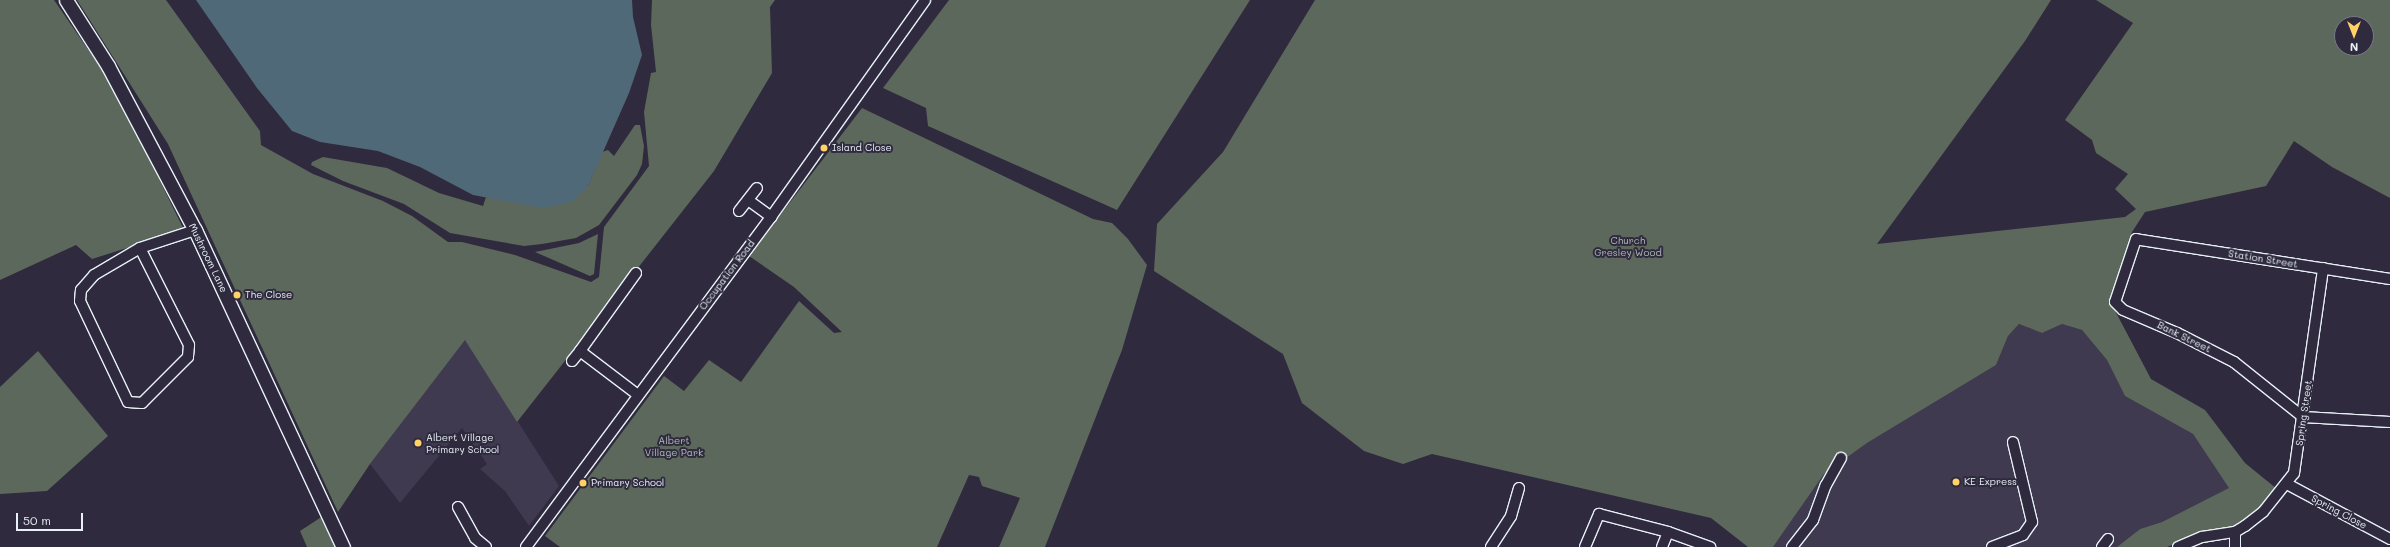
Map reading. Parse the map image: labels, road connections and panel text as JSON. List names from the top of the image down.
{
  "streets": {
    "street": [
      "Mushroom Lane",
      "Station Street",
      "Occupation Road",
      "Bank Street",
      "Spring Street",
      "Spring Close"
    ]
  },
  "crossings": [
    ["Station Street", "Bank Street"],
    ["Station Street", "Spring Street"],
    ["Bank Street", "Spring Street"],
    ["Spring Street", "Spring Close"]
  ],
  "parks": ["Church Gresley Wood", "Albert Village Park"],
  "places": [
    "Island Close",
    "The Close",
    "Albert Village Primary School",
    "KE Express",
    "Primary School"
  ],
  "scale_bar": "50 m",
  "north": "bottom"
}
